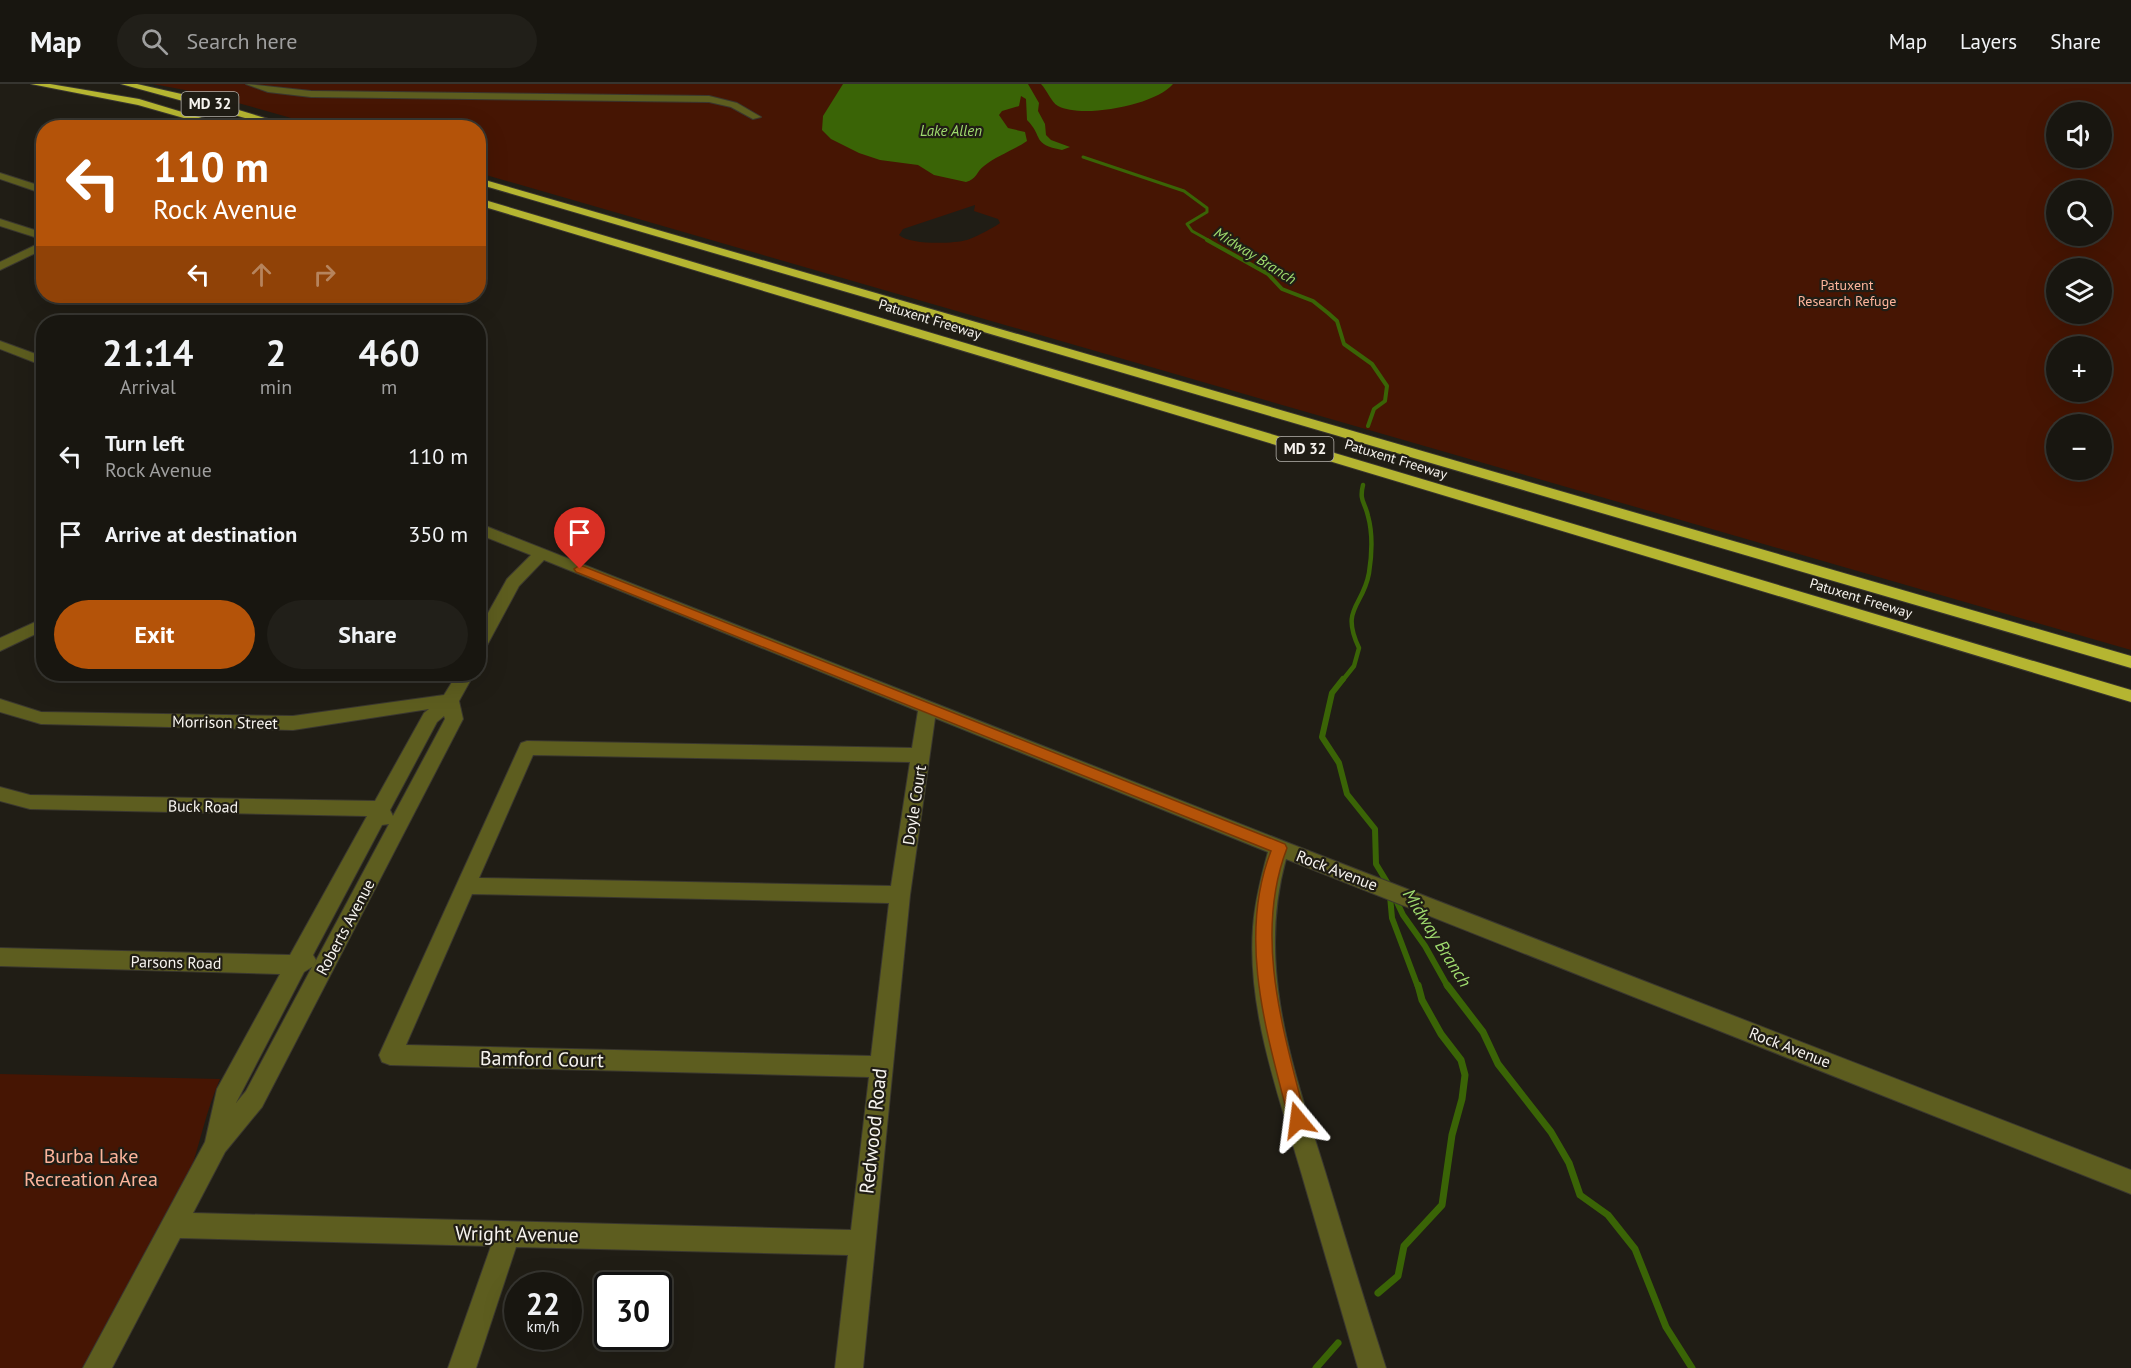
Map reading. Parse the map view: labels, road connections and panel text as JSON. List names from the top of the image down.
{
  "streets": {
    "highway": ["MD 32", "Patuxent Freeway"],
    "street": [
      "Morrison Street",
      "Doyle Court",
      "Buck Road",
      "Rock Avenue",
      "Roberts Avenue",
      "Parsons Road",
      "Bamford Court",
      "Redwood Road",
      "Wright Avenue"
    ]
  },
  "crossings": [
    ["Morrison Street", "Roberts Avenue"],
    ["Doyle Court", "Bamford Court"],
    ["Doyle Court", "Redwood Road"],
    ["Buck Road", "Roberts Avenue"],
    ["Roberts Avenue", "Parsons Road"],
    ["Roberts Avenue", "Wright Avenue"],
    ["Bamford Court", "Redwood Road"],
    ["Redwood Road", "Wright Avenue"]
  ],
  "water": ["Lake Allen", "Midway Branch"],
  "parks": ["Patuxent Research Refuge", "Burba Lake Recreation Area"],
  "page": {
    "header": "Map",
    "search": "Search here",
    "nav": ["Map", "Layers", "Share"],
    "map_buttons": ["+", "−"],
    "turn": ["110 m", "Rock Avenue"],
    "eta": [
      "21:14",
      "Arrival",
      "2",
      "min",
      "460",
      "m"
    ],
    "list": [
      {
        "name": "Turn left",
        "note": "Rock Avenue",
        "value": "110 m"
      },
      {
        "name": "Arrive at destination",
        "value": "350 m"
      }
    ],
    "buttons": ["Exit", "Share"],
    "speed": "22 km/h",
    "limit": "30"
  }
}
